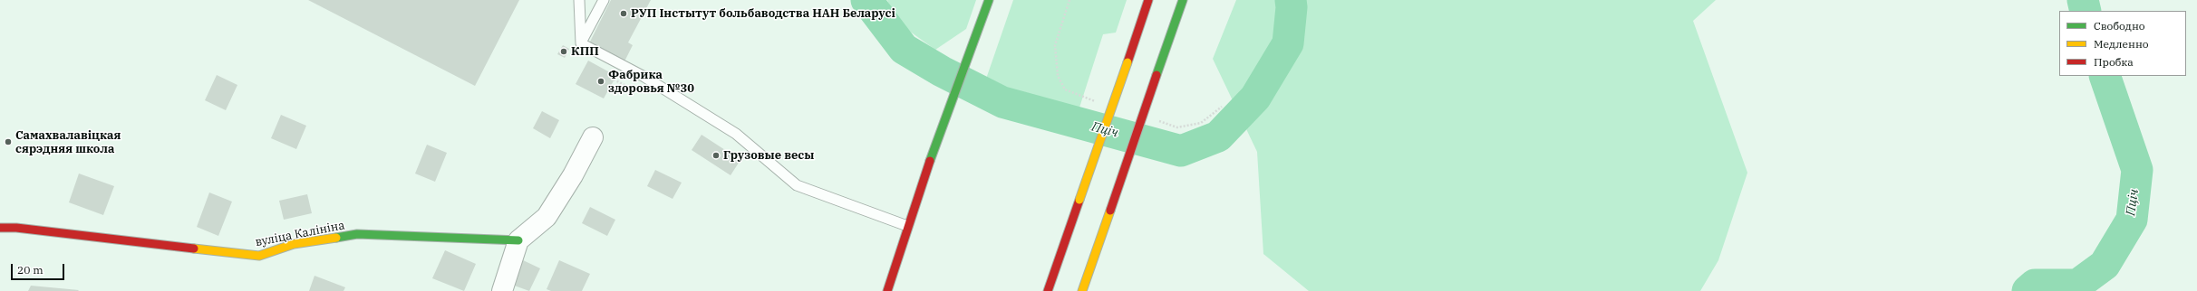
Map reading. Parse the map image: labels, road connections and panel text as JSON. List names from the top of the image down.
{
  "streets": {
    "main road": ["вуліца Калініна"]
  },
  "water": ["Пціч"],
  "places": [
    "РУП Інстытут больбаводства НАН Беларусі",
    "КПП",
    "Фабрика здоровья №30",
    "Самахвалавіцкая сярэдняя школа",
    "Грузовые весы"
  ],
  "legend": ["Свободно", "Медленно", "Пробка"],
  "scale_bar": "20 m"
}
